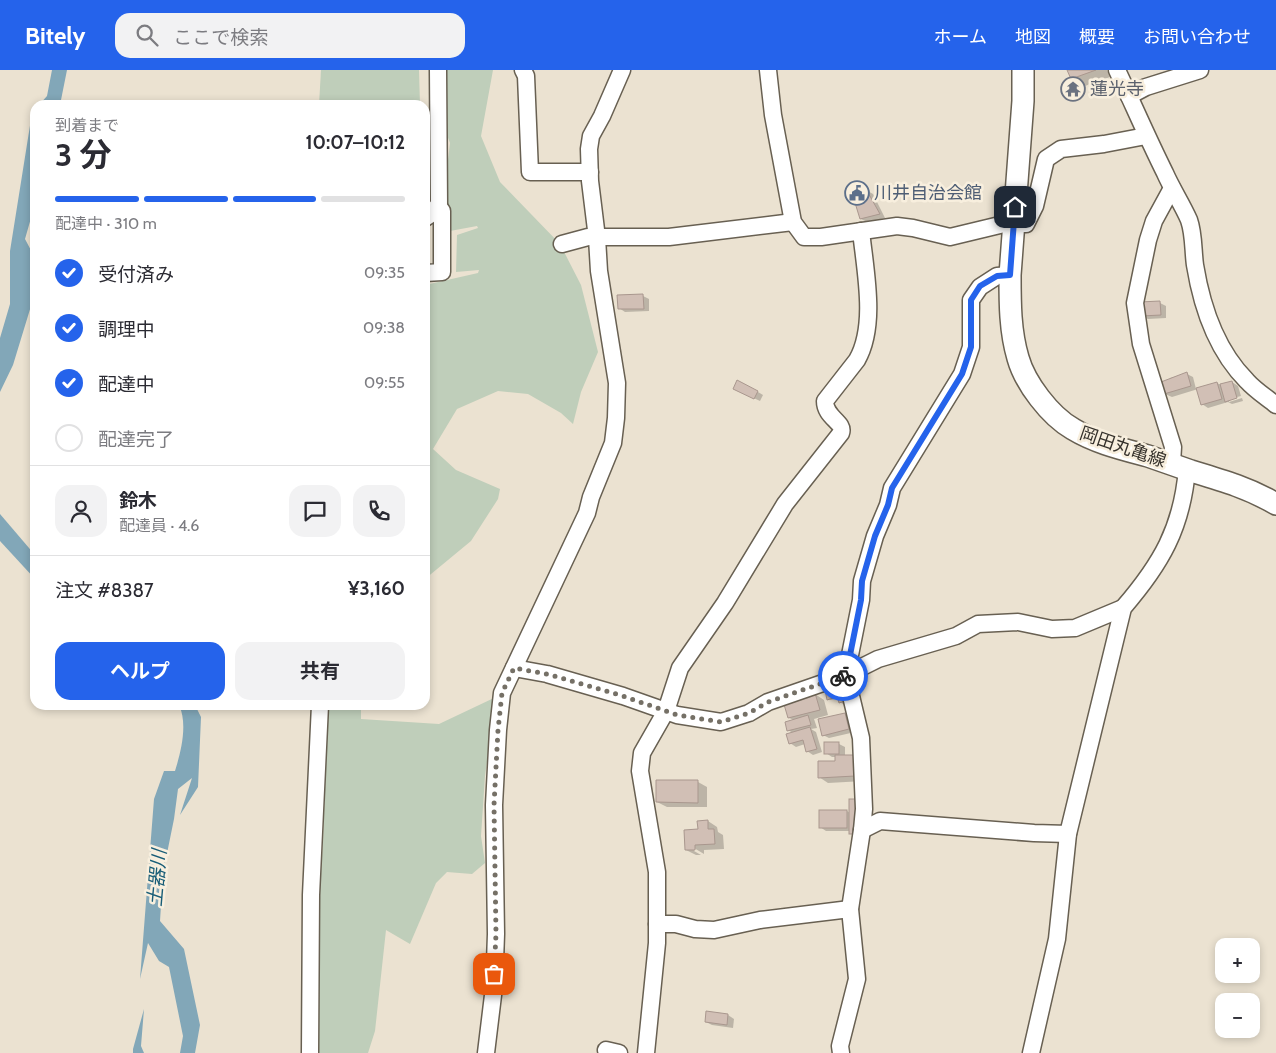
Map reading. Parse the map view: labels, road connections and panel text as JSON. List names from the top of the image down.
{
  "streets": {
    "main road": ["岡田丸亀線"]
  },
  "water": ["土器川"],
  "places": {
    "temple": ["蓮光寺"],
    "public building": ["川井自治会館"]
  },
  "page": {
    "header": "Bitely",
    "search": "ここで検索",
    "nav": [
      "ホーム",
      "地図",
      "概要",
      "お問い合わせ"
    ],
    "heading": ["3 分", "到着まで", "10:07–10:12"],
    "panel": [
      "鈴木",
      "配達員 · 4.6",
      "注文 #8387",
      "¥3,160"
    ],
    "bar": "配達中 · 310 m",
    "list": [
      ["受付済み", "09:35"],
      ["調理中", "09:38"],
      ["配達中", "09:55"],
      "配達完了"
    ],
    "buttons": ["ヘルプ", "共有"],
    "map_buttons": ["+", "−"]
  }
}
